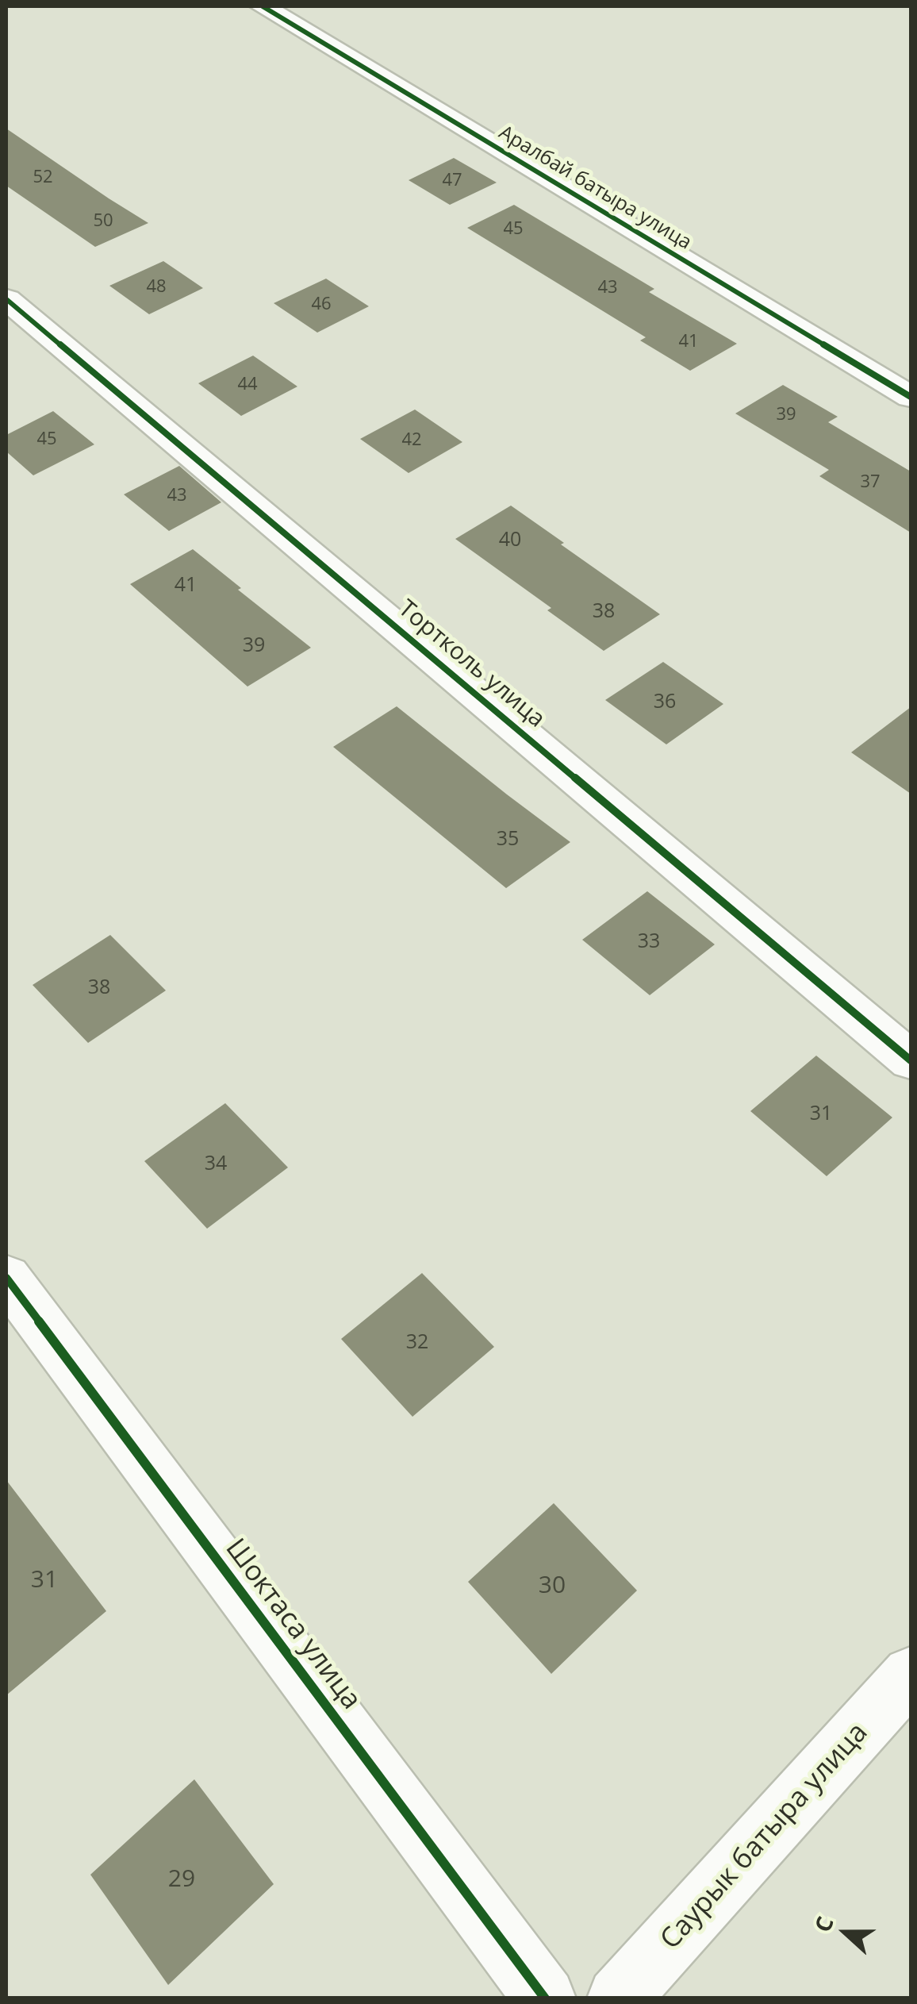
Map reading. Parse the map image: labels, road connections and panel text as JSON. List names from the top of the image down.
{
  "streets": {
    "street": [
      "Аралбай батыра улица",
      "Тортколь улица",
      "Шоктаса улица",
      "Саурык батыра улица"
    ]
  },
  "house_numbers": [
    "52",
    "47",
    "50",
    "45",
    "48",
    "43",
    "46",
    "41",
    "44",
    "39",
    "45",
    "42",
    "37",
    "43",
    "40",
    "41",
    "38",
    "39",
    "36",
    "35",
    "33",
    "38",
    "31",
    "34",
    "32",
    "31",
    "30",
    "29"
  ],
  "north": "left"
}
